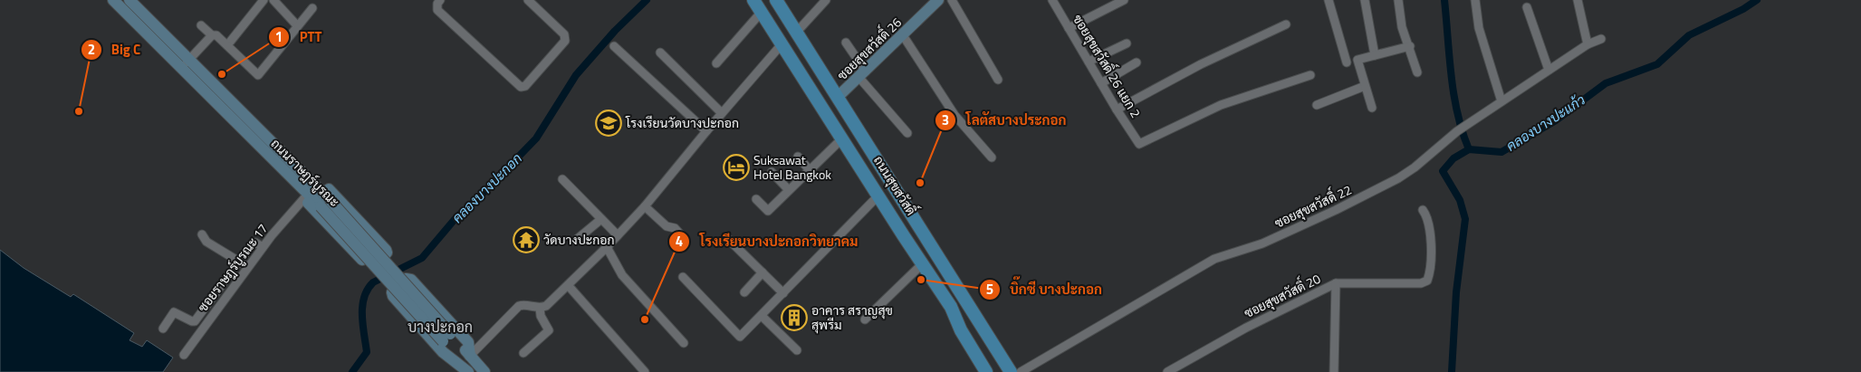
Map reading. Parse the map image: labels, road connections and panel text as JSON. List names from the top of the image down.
{
  "streets": {
    "main road": ["ซอยสุขสวัสดิ์ 26", "ถนนราษฎร์บูรณะ", "ถนนสุขสวัสดิ์"],
    "street": [
      "ซอยสุขสวัสดิ์ 26 แยก 2",
      "ซอยสุขสวัสดิ์ 22",
      "ซอยราษฎร์บูรณะ 17",
      "ซอยสุขสวัสดิ์ 20"
    ]
  },
  "crossings": [
    ["ซอยสุขสวัสดิ์ 26", "ถนนสุขสวัสดิ์"]
  ],
  "districts": ["บางปะกอก"],
  "water": ["คลองบางปะแก้ว", "คลองบางปะกอก"],
  "places": {
    "other": [
      "PTT",
      "Big C",
      "โลตัสบางประกอก",
      "บิ๊กซี บางปะกอก",
      "โรงเรียนบางปะกอกวิทยาคม"
    ],
    "school or university": ["โรงเรียนวัดบางปะกอก"],
    "hotel": ["Suksawat Hotel Bangkok"],
    "temple": ["วัดบางปะกอก"],
    "building": ["อาคาร สราญสุข สุพรีม"]
  }
}
